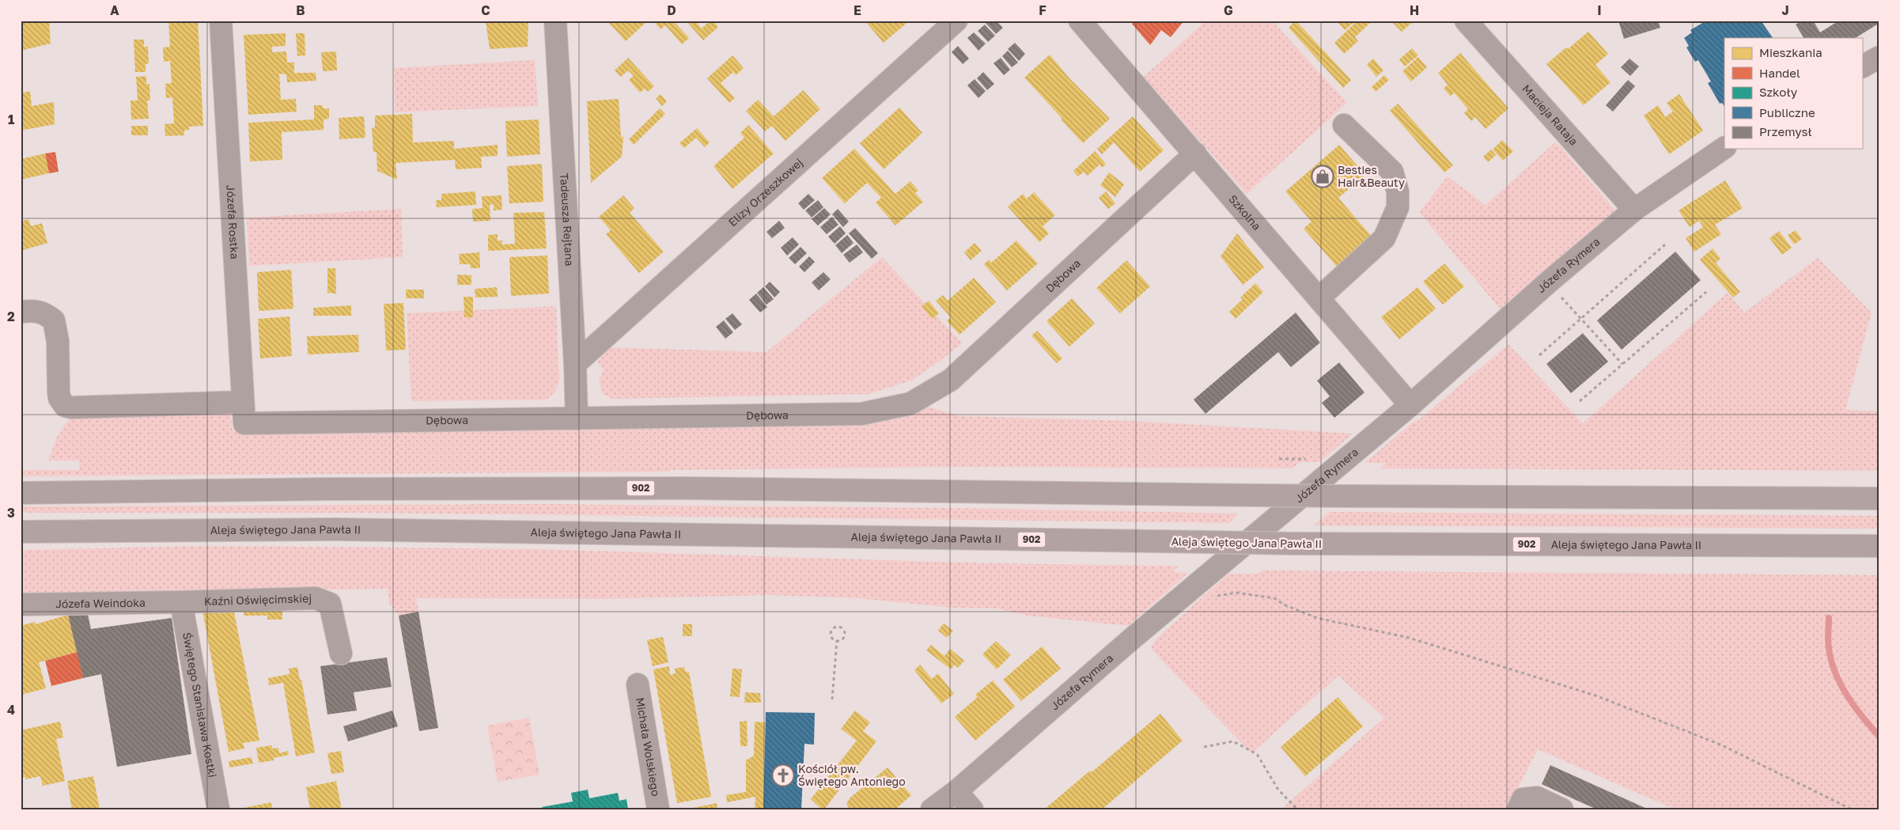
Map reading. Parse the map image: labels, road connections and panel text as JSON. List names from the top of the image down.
{
  "streets": {
    "main road": ["902", "Aleja świętego Jana Pawła II"],
    "street": [
      "Macieja Rataja",
      "Elizy Orzeszkowej",
      "Szkolna",
      "Tadeusza Rejtana",
      "Józefa Rostka",
      "Józefa Rymera",
      "Dębowa",
      "Kaźni Oświęcimskiej",
      "Józefa Weindoka",
      "Świętego Stanisława Kostki",
      "Michała Wolskiego"
    ]
  },
  "crossings": [
    ["Macieja Rataja", "Józefa Rymera"],
    ["Elizy Orzeszkowej", "Tadeusza Rejtana"],
    ["Szkolna", "Józefa Rymera"],
    ["Szkolna", "Dębowa"],
    ["Tadeusza Rejtana", "Dębowa"],
    ["Józefa Rostka", "Dębowa"],
    ["Kaźni Oświęcimskiej", "Józefa Weindoka"],
    ["Kaźni Oświęcimskiej", "Świętego Stanisława Kostki"],
    ["Józefa Weindoka", "Świętego Stanisława Kostki"]
  ],
  "places": {
    "shop": ["Besties Hair&Beauty"],
    "church": ["Kościół pw. Świętego Antoniego"]
  },
  "legend": [
    "Mieszkania",
    "Handel",
    "Szkoły",
    "Publiczne",
    "Przemysł"
  ],
  "grid": {
    "columns": [
      "A",
      "B",
      "C",
      "D",
      "E",
      "F",
      "G",
      "H",
      "I",
      "J"
    ],
    "rows": [
      "1",
      "2",
      "3",
      "4"
    ]
  }
}
